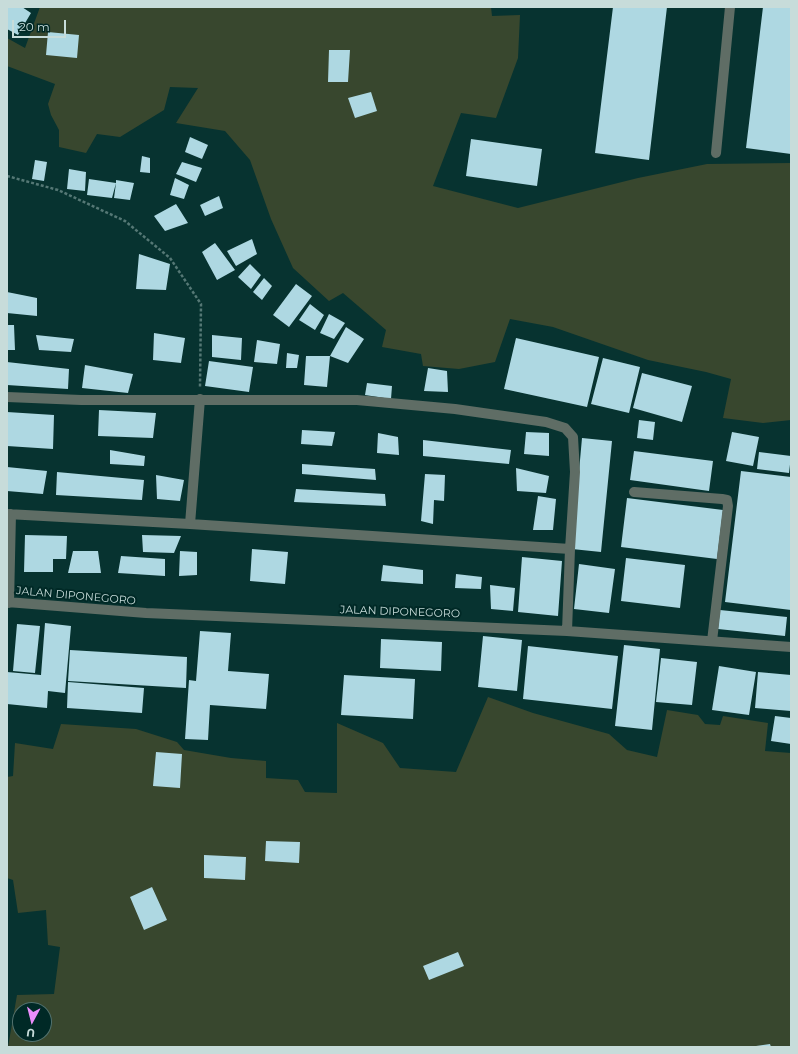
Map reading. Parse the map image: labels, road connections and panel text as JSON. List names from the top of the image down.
{
  "streets": {
    "street": ["JALAN DIPONEGORO"]
  },
  "scale_bar": "20 m",
  "north": "bottom"
}
